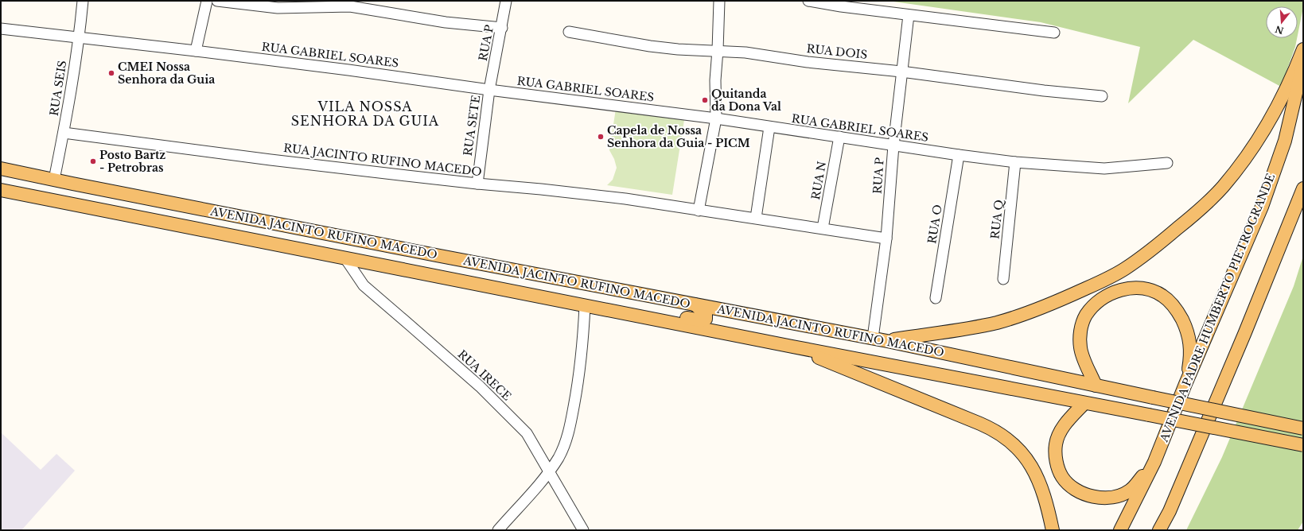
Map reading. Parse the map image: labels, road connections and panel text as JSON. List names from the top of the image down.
{
  "streets": {
    "main road": ["AVENIDA JACINTO RUFINO MACEDO", "AVENIDA PADRE HUMBERTO PIETROGRANDE"],
    "street": [
      "RUA P",
      "RUA DOIS",
      "RUA GABRIEL SOARES",
      "RUA SEIS",
      "RUA SETE",
      "RUA JACINTO RUFINO MACEDO",
      "RUA N",
      "RUA Q",
      "RUA O",
      "RUA IRECE"
    ]
  },
  "crossings": [
    ["RUA P", "RUA DOIS"],
    ["RUA P", "RUA GABRIEL SOARES"],
    ["RUA P", "RUA SETE"],
    ["RUA P", "RUA JACINTO RUFINO MACEDO"],
    ["RUA P", "AVENIDA JACINTO RUFINO MACEDO"],
    ["RUA GABRIEL SOARES", "RUA SEIS"],
    ["RUA GABRIEL SOARES", "RUA SETE"],
    ["RUA GABRIEL SOARES", "RUA N"],
    ["RUA GABRIEL SOARES", "RUA Q"],
    ["RUA GABRIEL SOARES", "RUA O"],
    ["RUA SEIS", "RUA JACINTO RUFINO MACEDO"],
    ["RUA SEIS", "AVENIDA JACINTO RUFINO MACEDO"],
    ["RUA SETE", "RUA JACINTO RUFINO MACEDO"],
    ["RUA JACINTO RUFINO MACEDO", "RUA N"],
    ["AVENIDA JACINTO RUFINO MACEDO", "RUA IRECE"]
  ],
  "districts": ["VILA NOSSA SENHORA DA GUIA"],
  "places": [
    "CMEI Nossa Senhora da Guia",
    "Quitanda da Dona Val",
    "Capela de Nossa Senhora da Guia - PICM",
    "Posto Bartz - Petrobras"
  ],
  "north": "bottom"
}
